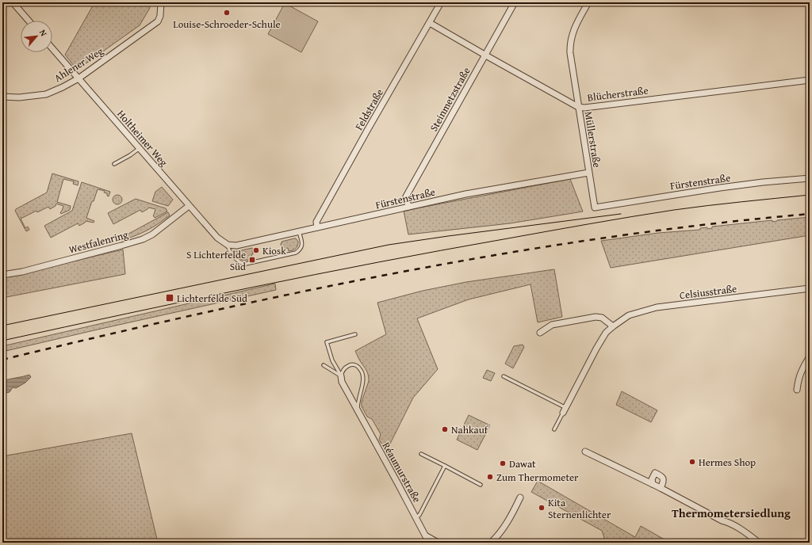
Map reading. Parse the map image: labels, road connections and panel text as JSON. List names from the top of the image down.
{
  "streets": {
    "street": [
      "Ahlener Weg",
      "Blücherstraße",
      "Steinmetzstraße",
      "Feldstraße",
      "Holtheimer Weg",
      "Müllerstraße",
      "Fürstenstraße",
      "Westfalenring",
      "Celsiusstraße",
      "Réaumurstraße"
    ]
  },
  "crossings": [
    ["Ahlener Weg", "Holtheimer Weg"],
    ["Blücherstraße", "Steinmetzstraße"],
    ["Blücherstraße", "Feldstraße"],
    ["Blücherstraße", "Müllerstraße"],
    ["Steinmetzstraße", "Fürstenstraße"],
    ["Feldstraße", "Fürstenstraße"],
    ["Holtheimer Weg", "Fürstenstraße"],
    ["Holtheimer Weg", "Westfalenring"],
    ["Müllerstraße", "Fürstenstraße"]
  ],
  "districts": ["Thermometersiedlung"],
  "places": {
    "other": [
      "Louise-Schroeder-Schule",
      "Kiosk",
      "Nahkauf",
      "Hermes Shop",
      "Dawat",
      "Zum Thermometer",
      "Kita Sternenlichter"
    ],
    "transit": ["S Lichterfelde Süd", "Lichterfelde Süd"]
  },
  "north": "top right"
}
